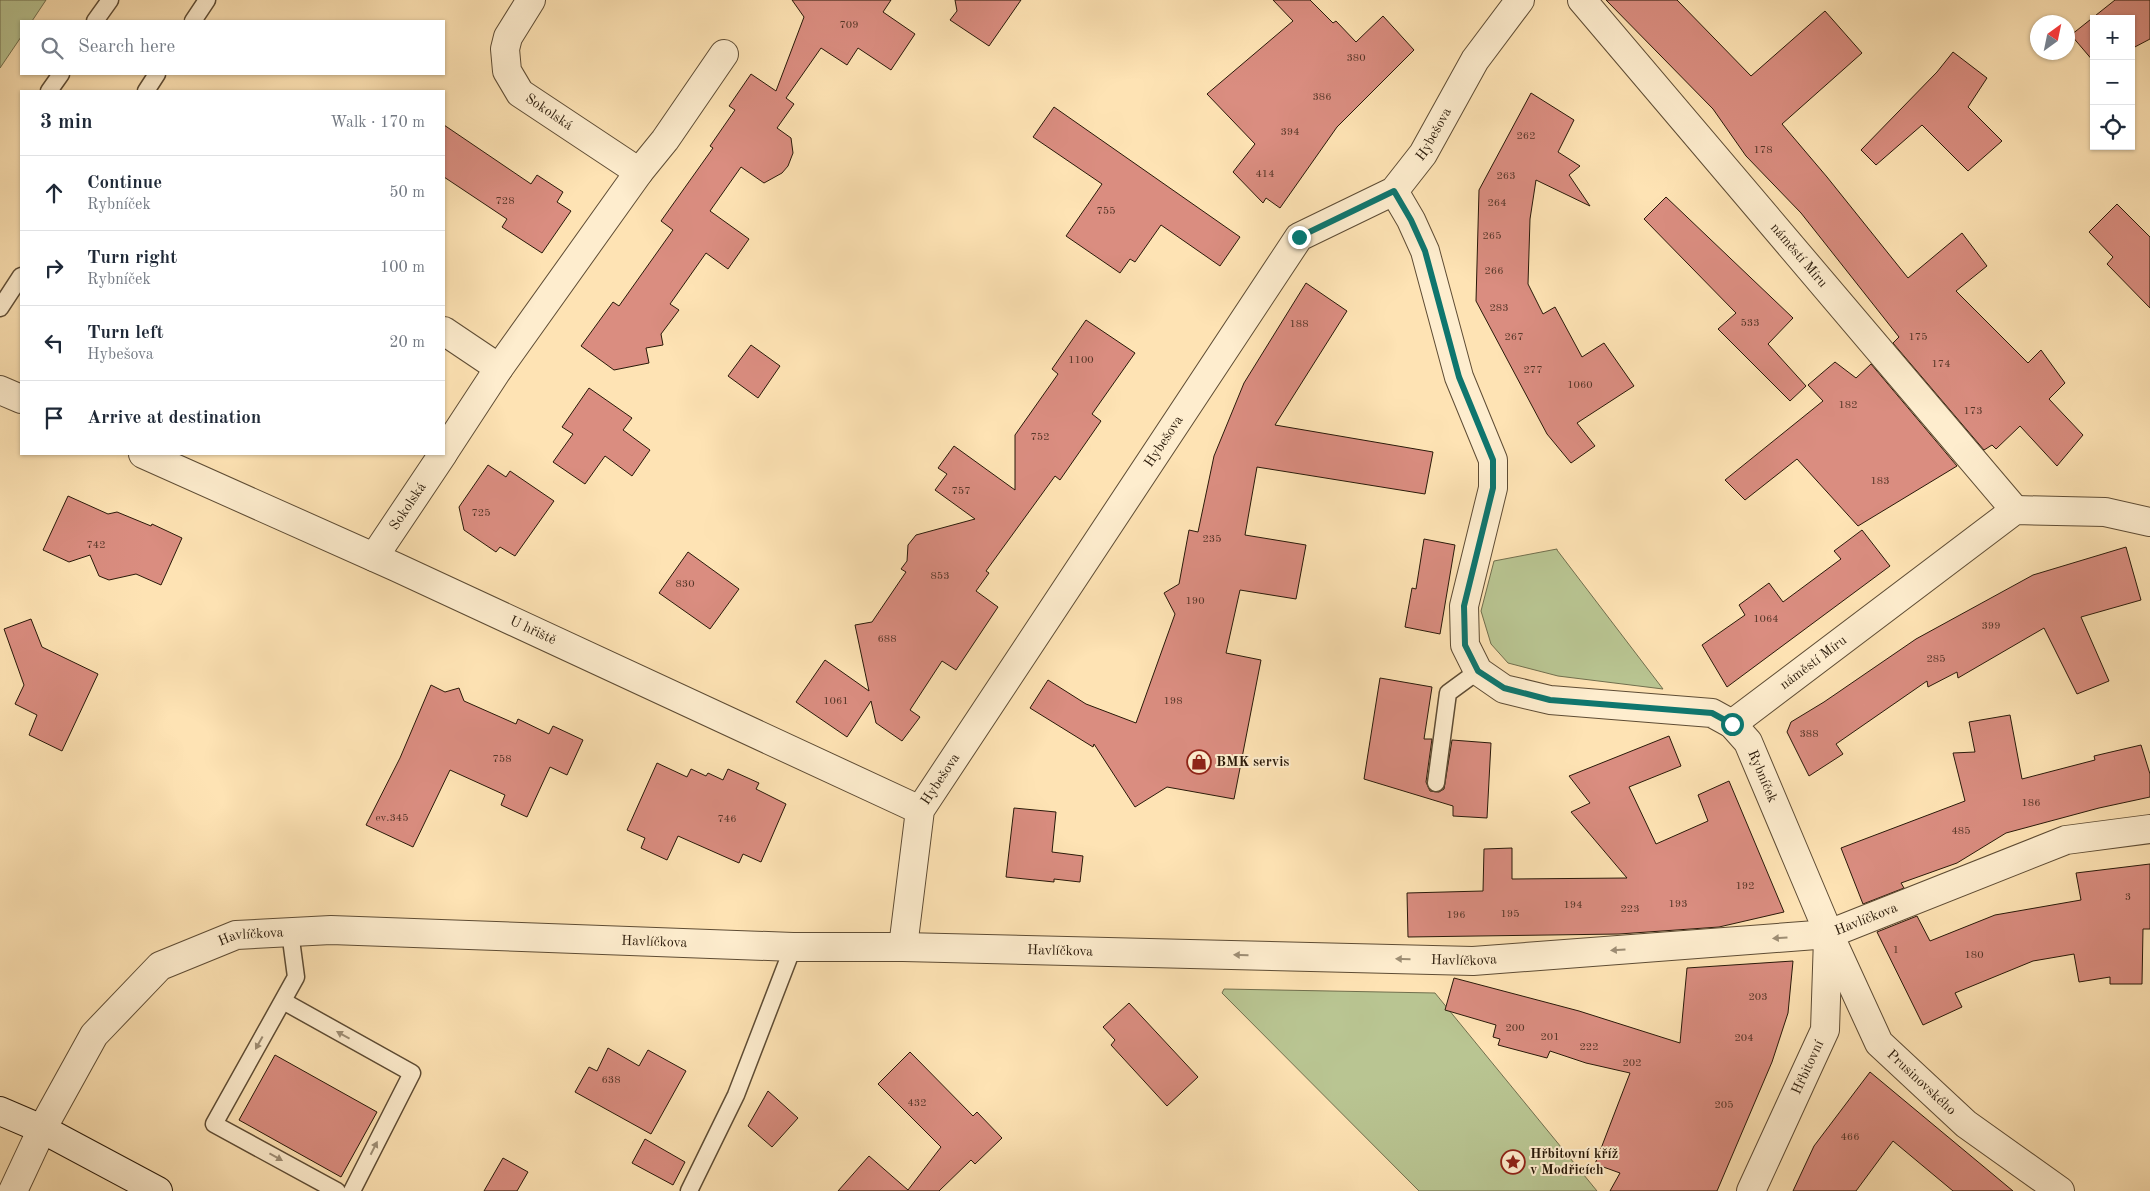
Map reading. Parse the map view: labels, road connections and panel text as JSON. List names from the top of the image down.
{
  "streets": {
    "street": [
      "Sokolská",
      "Hybešova",
      "náměstí Míru",
      "U hřiště",
      "Rybníček",
      "Havlíčkova",
      "Hřbitovní",
      "Prusinovského"
    ]
  },
  "crossings": [
    ["Sokolská", "U hřiště"],
    ["Hybešova", "U hřiště"],
    ["Hybešova", "Havlíčkova"],
    ["náměstí Míru", "Rybníček"],
    ["Rybníček", "Havlíčkova"],
    ["Rybníček", "Hřbitovní"],
    ["Rybníček", "Prusinovského"],
    ["Havlíčkova", "Hřbitovní"],
    ["Havlíčkova", "Prusinovského"],
    ["Hřbitovní", "Prusinovského"]
  ],
  "one_way": ["Havlíčkova"],
  "places": {
    "shop": ["BMK servis"],
    "place": ["Hřbitovní kříž v Modřicích"]
  },
  "house_numbers": [
    "709",
    "380",
    "386",
    "394",
    "262",
    "178",
    "414",
    "263",
    "728",
    "264",
    "755",
    "265",
    "266",
    "283",
    "533",
    "188",
    "267",
    "175",
    "1100",
    "174",
    "277",
    "1060",
    "182",
    "173",
    "752",
    "183",
    "757",
    "725",
    "235",
    "742",
    "853",
    "830",
    "190",
    "1064",
    "399",
    "688",
    "285",
    "1061",
    "198",
    "388",
    "758",
    "186",
    "ev.345",
    "746",
    "485",
    "192",
    "3",
    "193",
    "194",
    "223",
    "195",
    "196",
    "1",
    "180",
    "203",
    "200",
    "201",
    "204",
    "222",
    "202",
    "638",
    "432",
    "205",
    "466"
  ],
  "north": "top right",
  "page": {
    "map_buttons": ["+", "−"],
    "search": "Search here",
    "heading": ["3 min", "Walk · 170 m"],
    "list": [
      ["Continue", "Rybníček", "50 m"],
      ["Turn right", "Rybníček", "100 m"],
      ["Turn left", "Hybešova", "20 m"],
      "Arrive at destination"
    ]
  }
}
